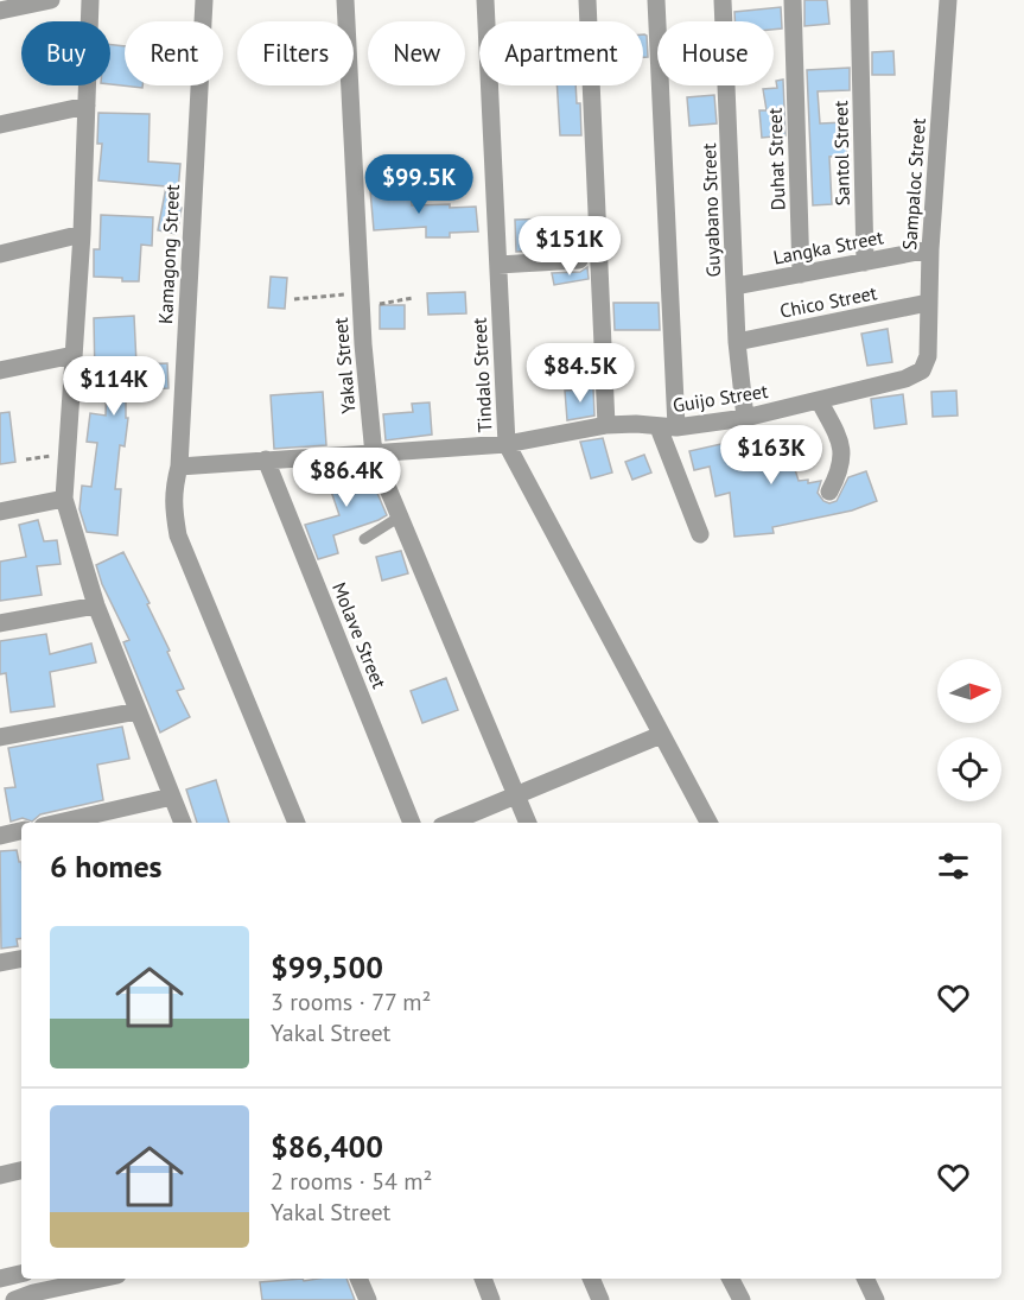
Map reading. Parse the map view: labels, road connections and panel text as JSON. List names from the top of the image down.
{
  "streets": {
    "street": [
      "Santol Street",
      "Duhat Street",
      "Sampaloc Street",
      "Guyabano Street",
      "Langka Street",
      "Kamagong Street",
      "Chico Street",
      "Yakal Street",
      "Tindalo Street",
      "Guijo Street",
      "Molave Street"
    ]
  },
  "crossings": [
    ["Santol Street", "Langka Street"],
    ["Duhat Street", "Langka Street"],
    ["Sampaloc Street", "Langka Street"],
    ["Sampaloc Street", "Chico Street"],
    ["Sampaloc Street", "Guijo Street"],
    ["Guyabano Street", "Langka Street"],
    ["Guyabano Street", "Chico Street"],
    ["Guyabano Street", "Guijo Street"],
    ["Kamagong Street", "Guijo Street"],
    ["Yakal Street", "Guijo Street"],
    ["Tindalo Street", "Guijo Street"],
    ["Guijo Street", "Molave Street"]
  ],
  "north": "right",
  "page": {
    "chip": [
      "Buy",
      "Rent",
      "Filters",
      "New",
      "Apartment",
      "House"
    ],
    "price": [
      "$99.5K",
      "$151K",
      "$84.5K",
      "$114K",
      "$163K",
      "$86.4K"
    ],
    "heading": "6 homes",
    "list": [
      {
        "name": "$99,500",
        "note": "3 rooms · 77 m² · Yakal Street"
      },
      {
        "name": "$86,400",
        "note": "2 rooms · 54 m² · Yakal Street"
      }
    ]
  }
}
